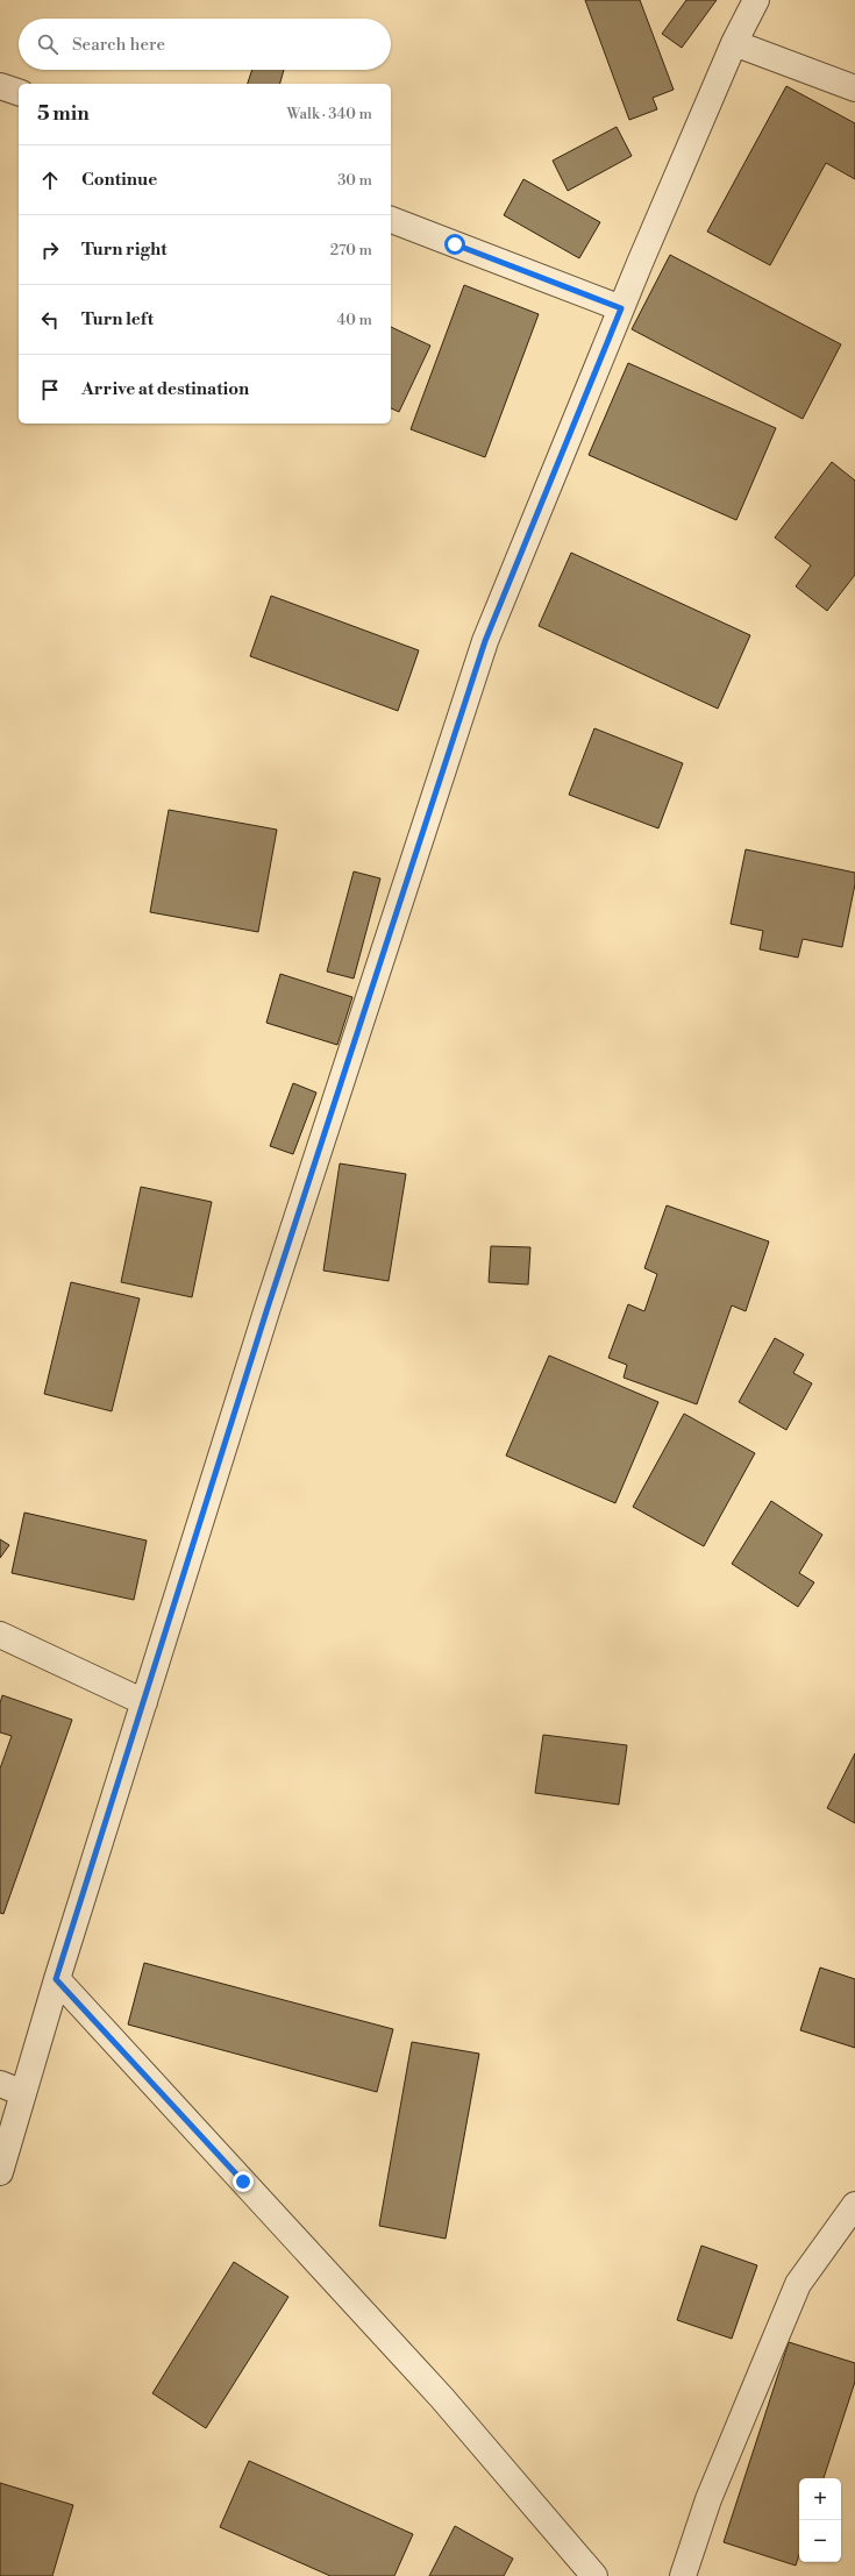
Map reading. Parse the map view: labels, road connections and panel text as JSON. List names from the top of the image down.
{
  "page": {
    "search": "Search here",
    "heading": ["5 min", "Walk · 340 m"],
    "list": [
      ["Continue", "30 m"],
      ["Turn right", "270 m"],
      ["Turn left", "40 m"],
      "Arrive at destination"
    ],
    "map_buttons": ["+", "−"]
  }
}
